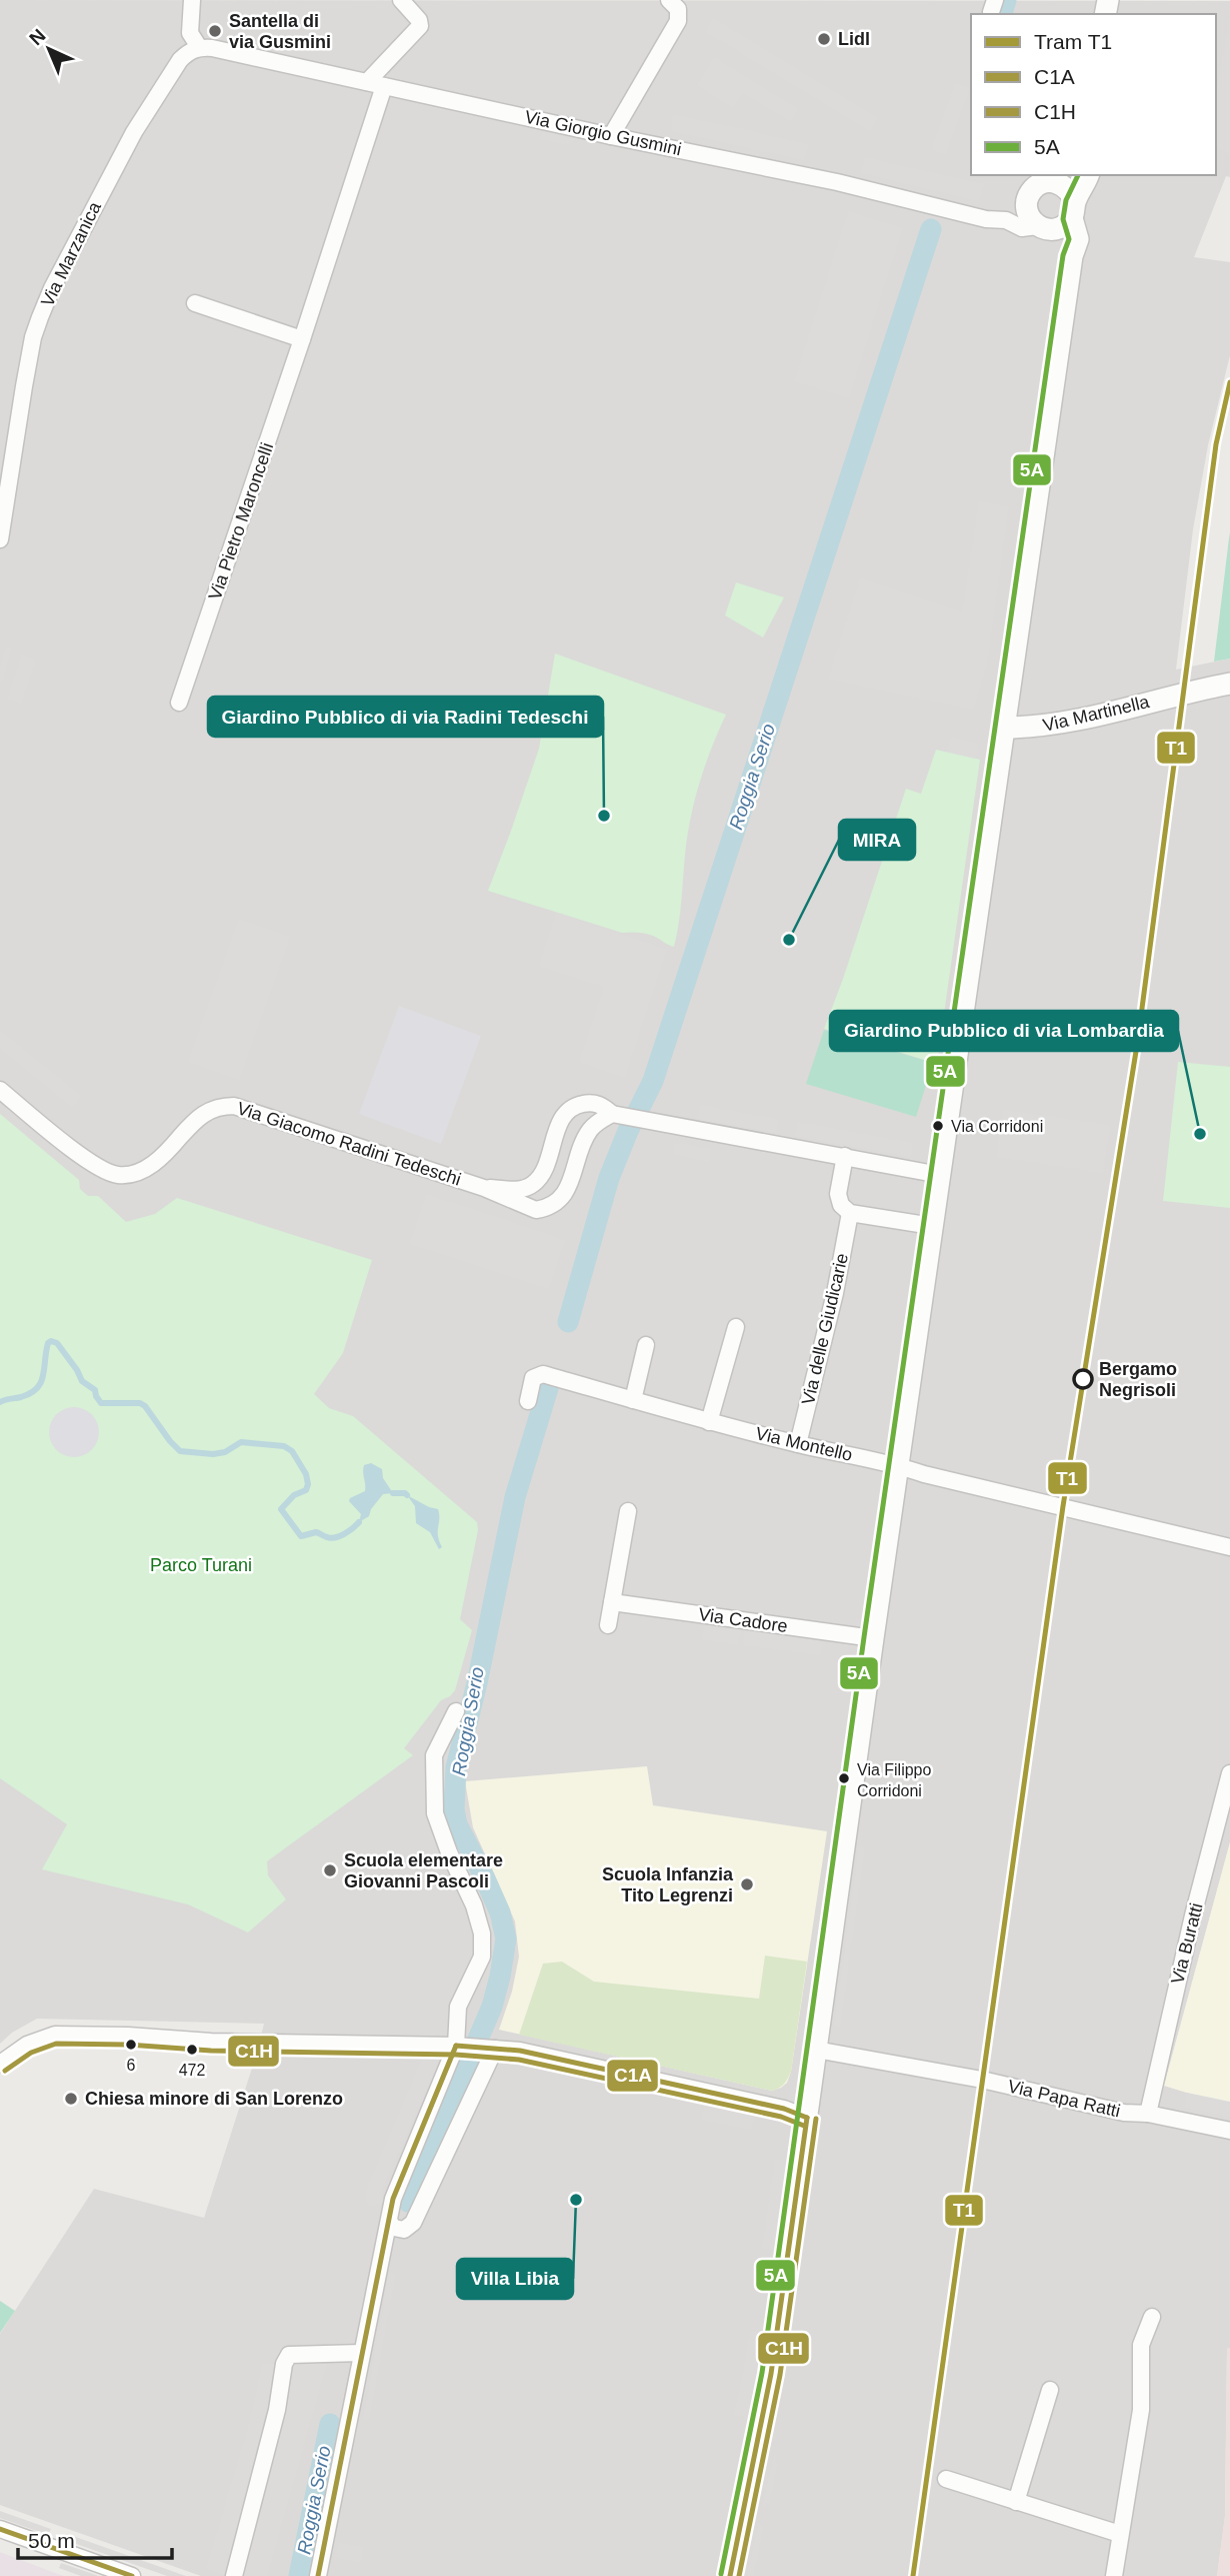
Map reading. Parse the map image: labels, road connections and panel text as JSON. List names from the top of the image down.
{
  "streets": {
    "street": [
      "Via Giorgio Gusmini",
      "Via Marzanica",
      "Via Pietro Maroncelli",
      "Via Martinella",
      "Via Giacomo Radini Tedeschi",
      "Via delle Giudicarie",
      "Via Montello",
      "Via Cadore",
      "Via Buratti",
      "Via Papa Ratti"
    ]
  },
  "crossings": [
    ["Via Giorgio Gusmini", "Via Marzanica"],
    ["Via Giorgio Gusmini", "Via Pietro Maroncelli"],
    ["Via delle Giudicarie", "Via Montello"],
    ["Via Buratti", "Via Papa Ratti"]
  ],
  "water": ["Roggia Serio"],
  "parks": ["Parco Turani"],
  "places": [
    "Santella di via Gusmini",
    "Lidl",
    "Giardino Pubblico di via Radini Tedeschi",
    "MIRA",
    "Via Corridoni",
    "Giardino Pubblico di via Lombardia",
    "Bergamo Negrisoli",
    "Via Filippo Corridoni",
    "Scuola elementare Giovanni Pascoli",
    "Scuola Infanzia Tito Legrenzi",
    "6",
    "472",
    "Chiesa minore di San Lorenzo",
    "Villa Libia"
  ],
  "lines": [
    "transit line 5A",
    "tram line T1",
    "transit line C1H",
    "transit line C1A"
  ],
  "legend": [
    "Tram T1",
    "C1A",
    "C1H",
    "5A"
  ],
  "scale_bar": "50 m",
  "north": "top left"
}
